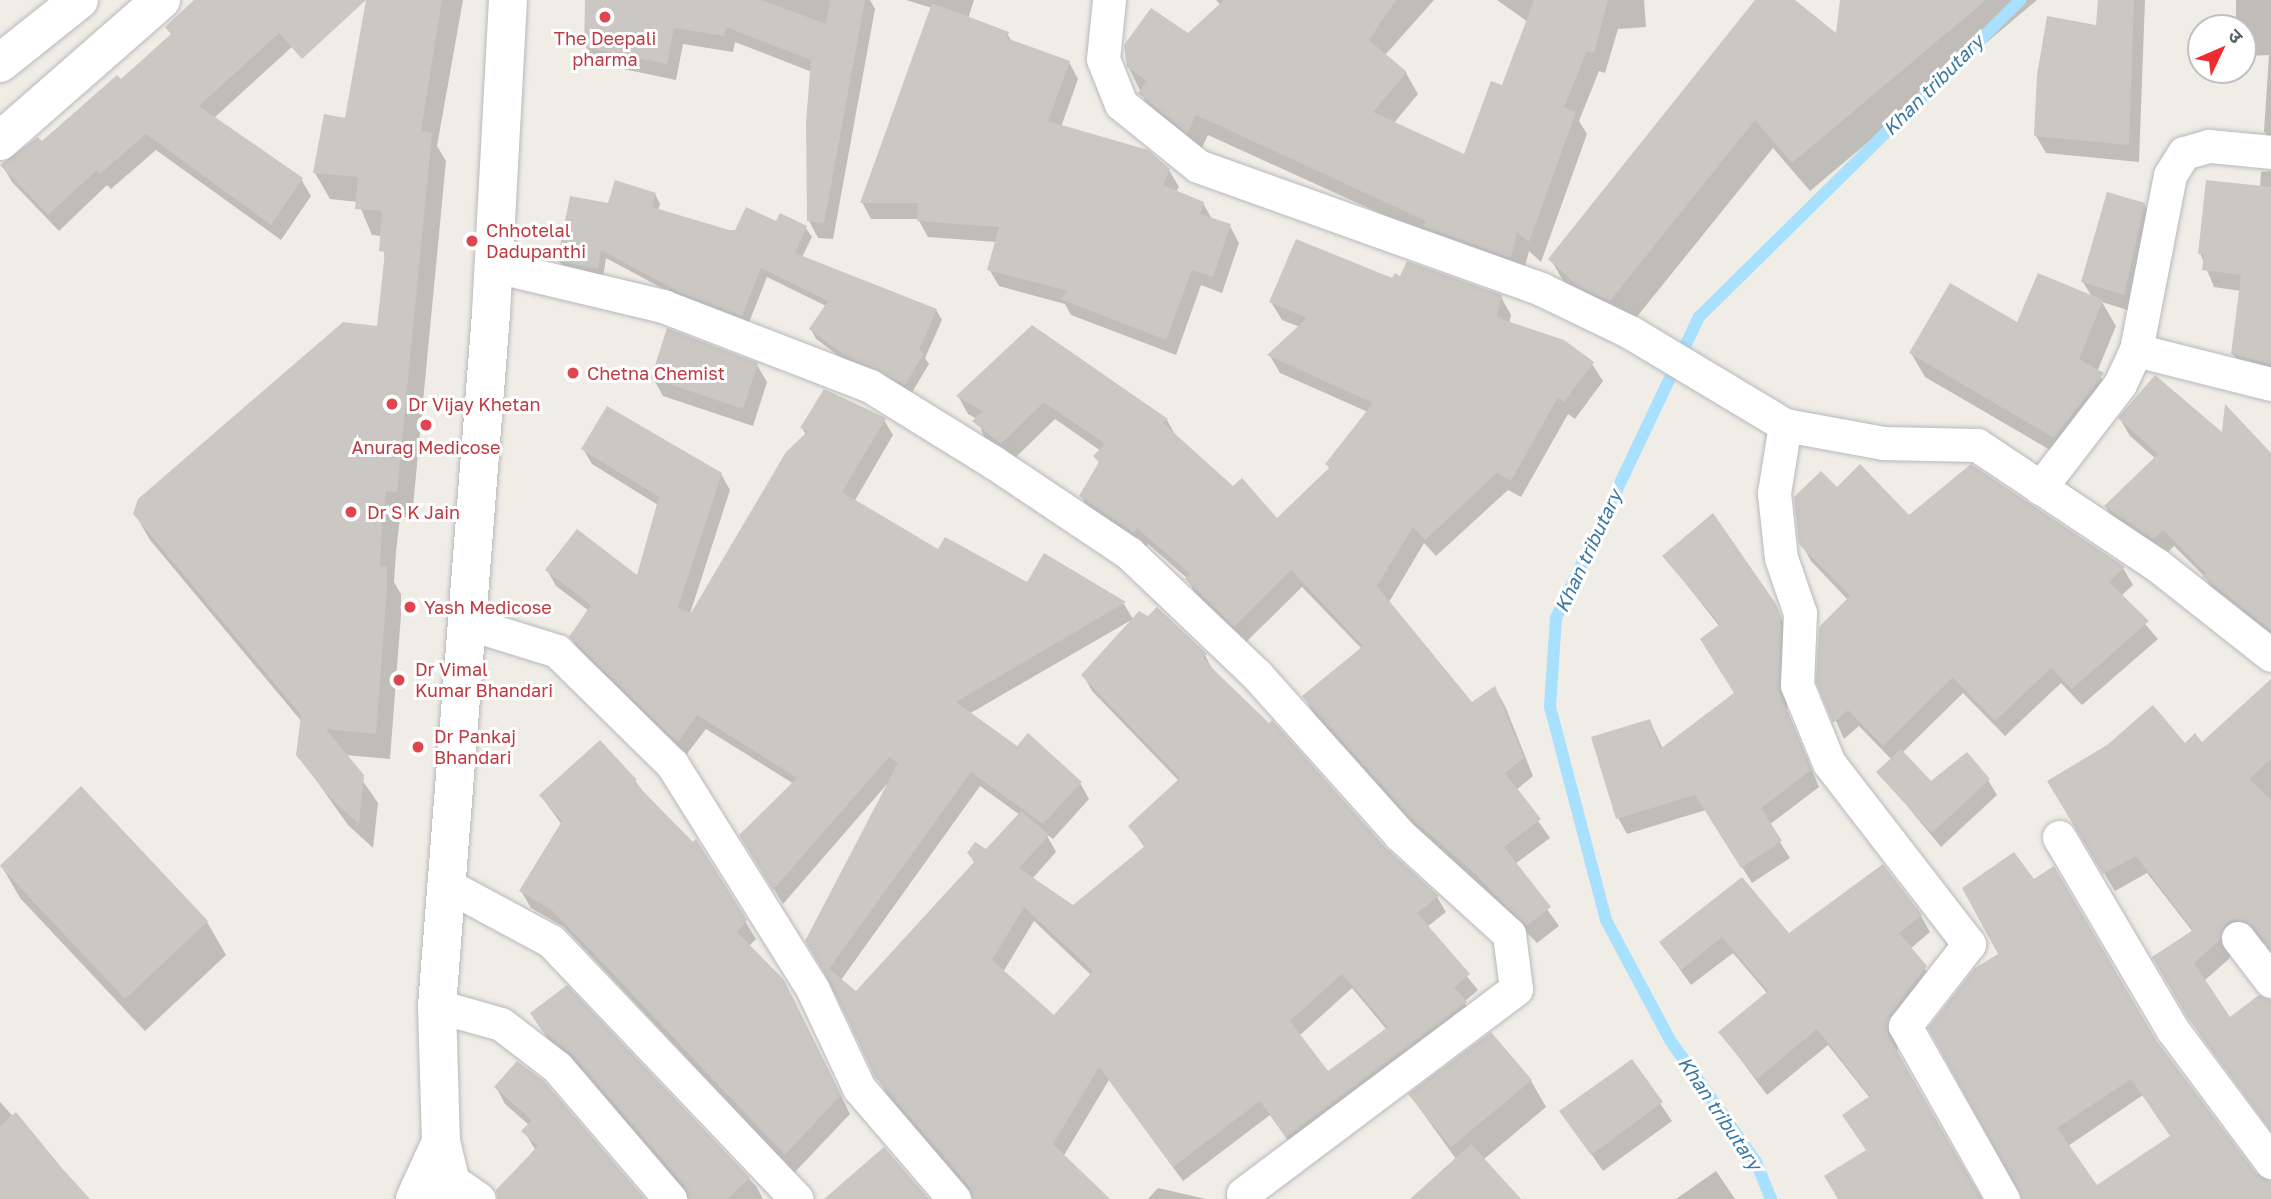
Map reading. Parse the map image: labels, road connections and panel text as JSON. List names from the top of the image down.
{
  "water": ["Khan tributary"],
  "places": [
    "The Deepali pharma",
    "Chhotelal Dadupanthi",
    "Chetna Chemist",
    "Dr Vijay Khetan",
    "Anurag Medicose",
    "Dr S K Jain",
    "Yash Medicose",
    "Dr Vimal Kumar Bhandari",
    "Dr Pankaj Bhandari"
  ],
  "north": "top right"
}
